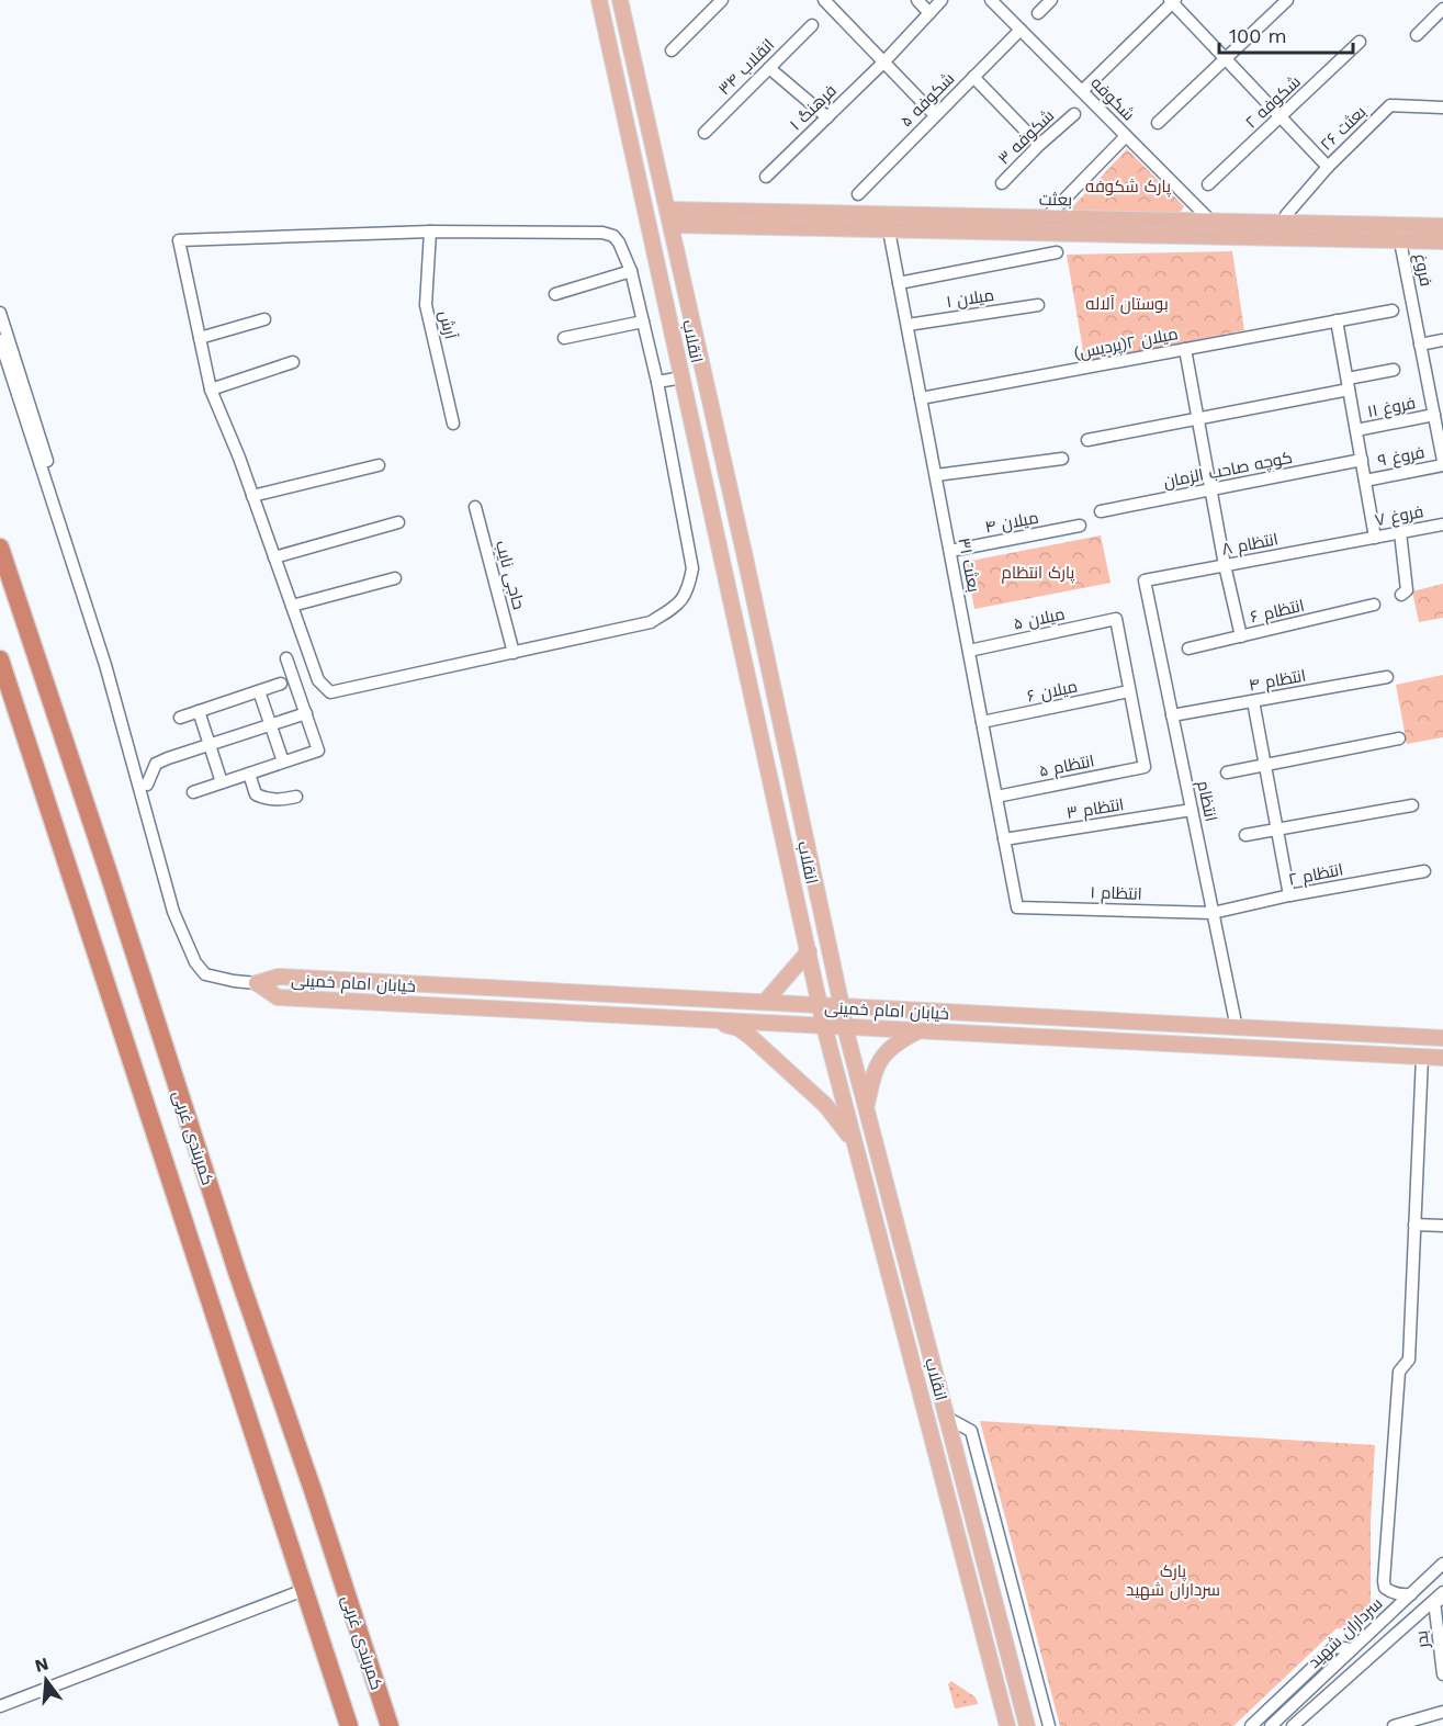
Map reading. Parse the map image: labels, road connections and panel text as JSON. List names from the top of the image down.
{
  "streets": {
    "highway": ["کمربندی غربی"],
    "main road": ["بعثت", "انقلاب", "خیابان امام خمینی"],
    "street": [
      "انقلاب ۳۴",
      "شکوفه",
      "شکوفه ۵",
      "شکوفه ۲",
      "فرهنگ ۱",
      "بعثت ۲۶",
      "شکوفه ۳",
      "فروغ",
      "میلان ۱",
      "آرش",
      "میلان ۲(پردیس)",
      "فروغ ۱۱",
      "فروغ ۹",
      "کوچه صاحب الزمان",
      "فروغ ۷",
      "میلان ۴",
      "انتظام ۸",
      "بعثت ۳۱",
      "حاجی نایب",
      "انتظام ۶",
      "میلان ۵",
      "انتظام ۴",
      "میلان ۶",
      "انتظام ۵",
      "انتظام",
      "انتظام ۳",
      "انتظام ۲",
      "انتظام ۱",
      "سرداران شهید",
      "بدر"
    ]
  },
  "crossings": [
    ["شکوفه", "شکوفه ۵"],
    ["شکوفه", "بعثت"],
    ["بعثت", "فروغ"],
    ["بعثت", "انقلاب"],
    ["بعثت", "بعثت ۳۱"],
    ["فروغ", "فروغ ۱۱"],
    ["فروغ", "فروغ ۹"],
    ["میلان ۱", "بعثت ۳۱"],
    ["انقلاب", "خیابان امام خمینی"],
    ["میلان ۲(پردیس)", "بعثت ۳۱"],
    ["فروغ ۷", "انتظام ۸"],
    ["میلان ۴", "بعثت ۳۱"],
    ["انتظام ۸", "انتظام"],
    ["بعثت ۳۱", "میلان ۵"],
    ["بعثت ۳۱", "میلان ۶"],
    ["بعثت ۳۱", "انتظام ۵"],
    ["بعثت ۳۱", "انتظام ۳"],
    ["بعثت ۳۱", "انتظام ۱"],
    ["میلان ۵", "میلان ۶"],
    ["میلان ۵", "انتظام ۵"],
    ["انتظام ۴", "انتظام"],
    ["میلان ۶", "انتظام ۵"],
    ["انتظام", "انتظام ۳"],
    ["انتظام", "انتظام ۲"],
    ["انتظام", "انتظام ۱"],
    ["انتظام", "خیابان امام خمینی"],
    ["انتظام ۲", "انتظام ۱"],
    ["سرداران شهید", "بدر"]
  ],
  "parks": [
    "پارک شکوفه",
    "بوستان آلاله",
    "پارک انتظام",
    "پارک سرداران شهید"
  ],
  "scale_bar": "100 m",
  "north": "top"
}
